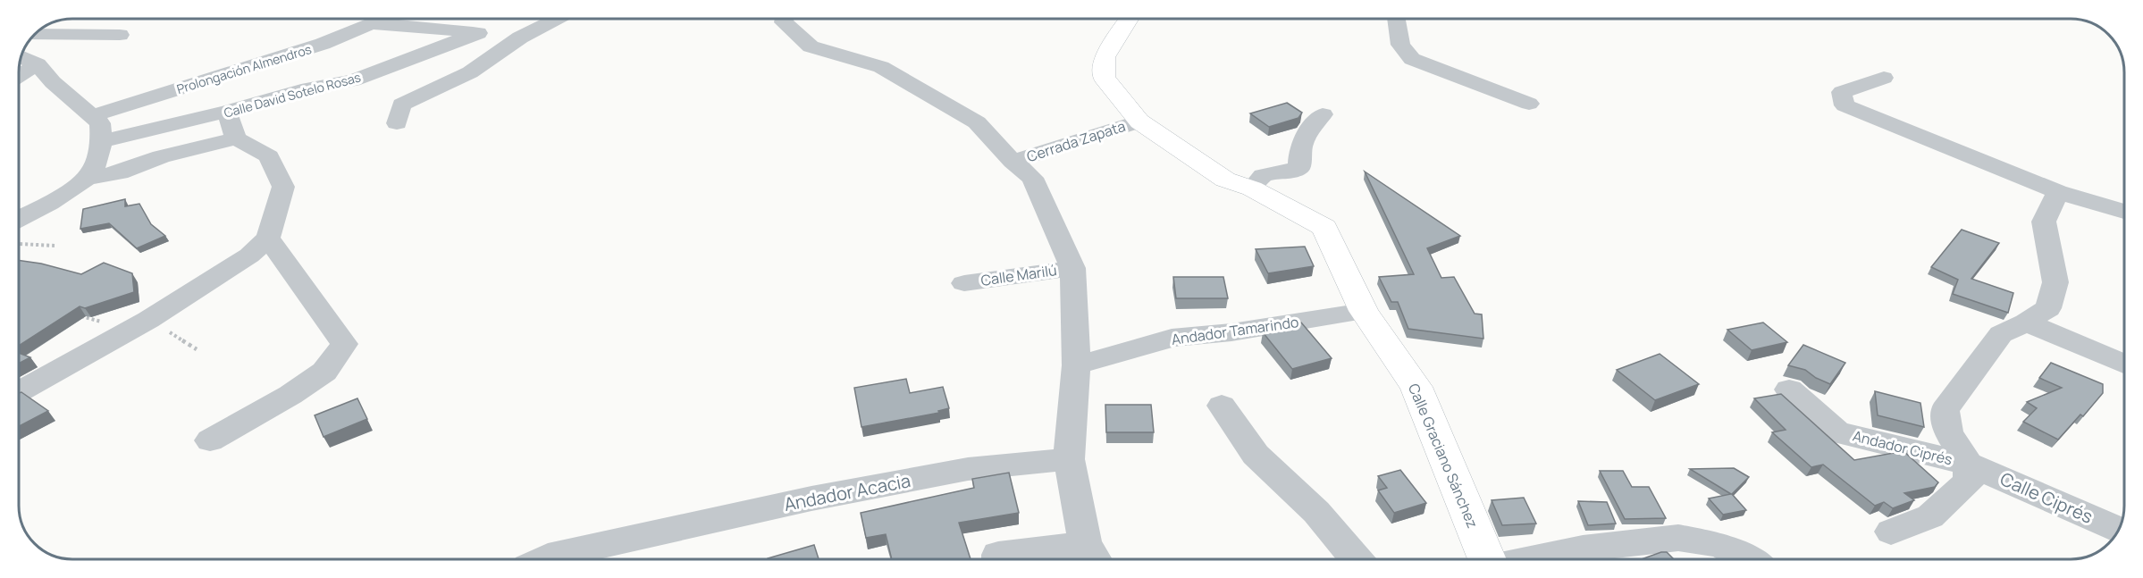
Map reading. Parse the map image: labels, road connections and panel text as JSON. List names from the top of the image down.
{
  "streets": {
    "street": [
      "Prolongación Almendros",
      "Calle David Sotelo Rosas",
      "Cerrada Zapata",
      "Calle Marilú",
      "Andador Tamarindo",
      "Andador Ciprés",
      "Calle Graciano Sánchez",
      "Andador Acacia",
      "Calle Ciprés"
    ]
  },
  "crossings": [
    ["Cerrada Zapata", "Calle Graciano Sánchez"],
    ["Andador Tamarindo", "Calle Graciano Sánchez"],
    ["Andador Ciprés", "Calle Ciprés"]
  ]
}
